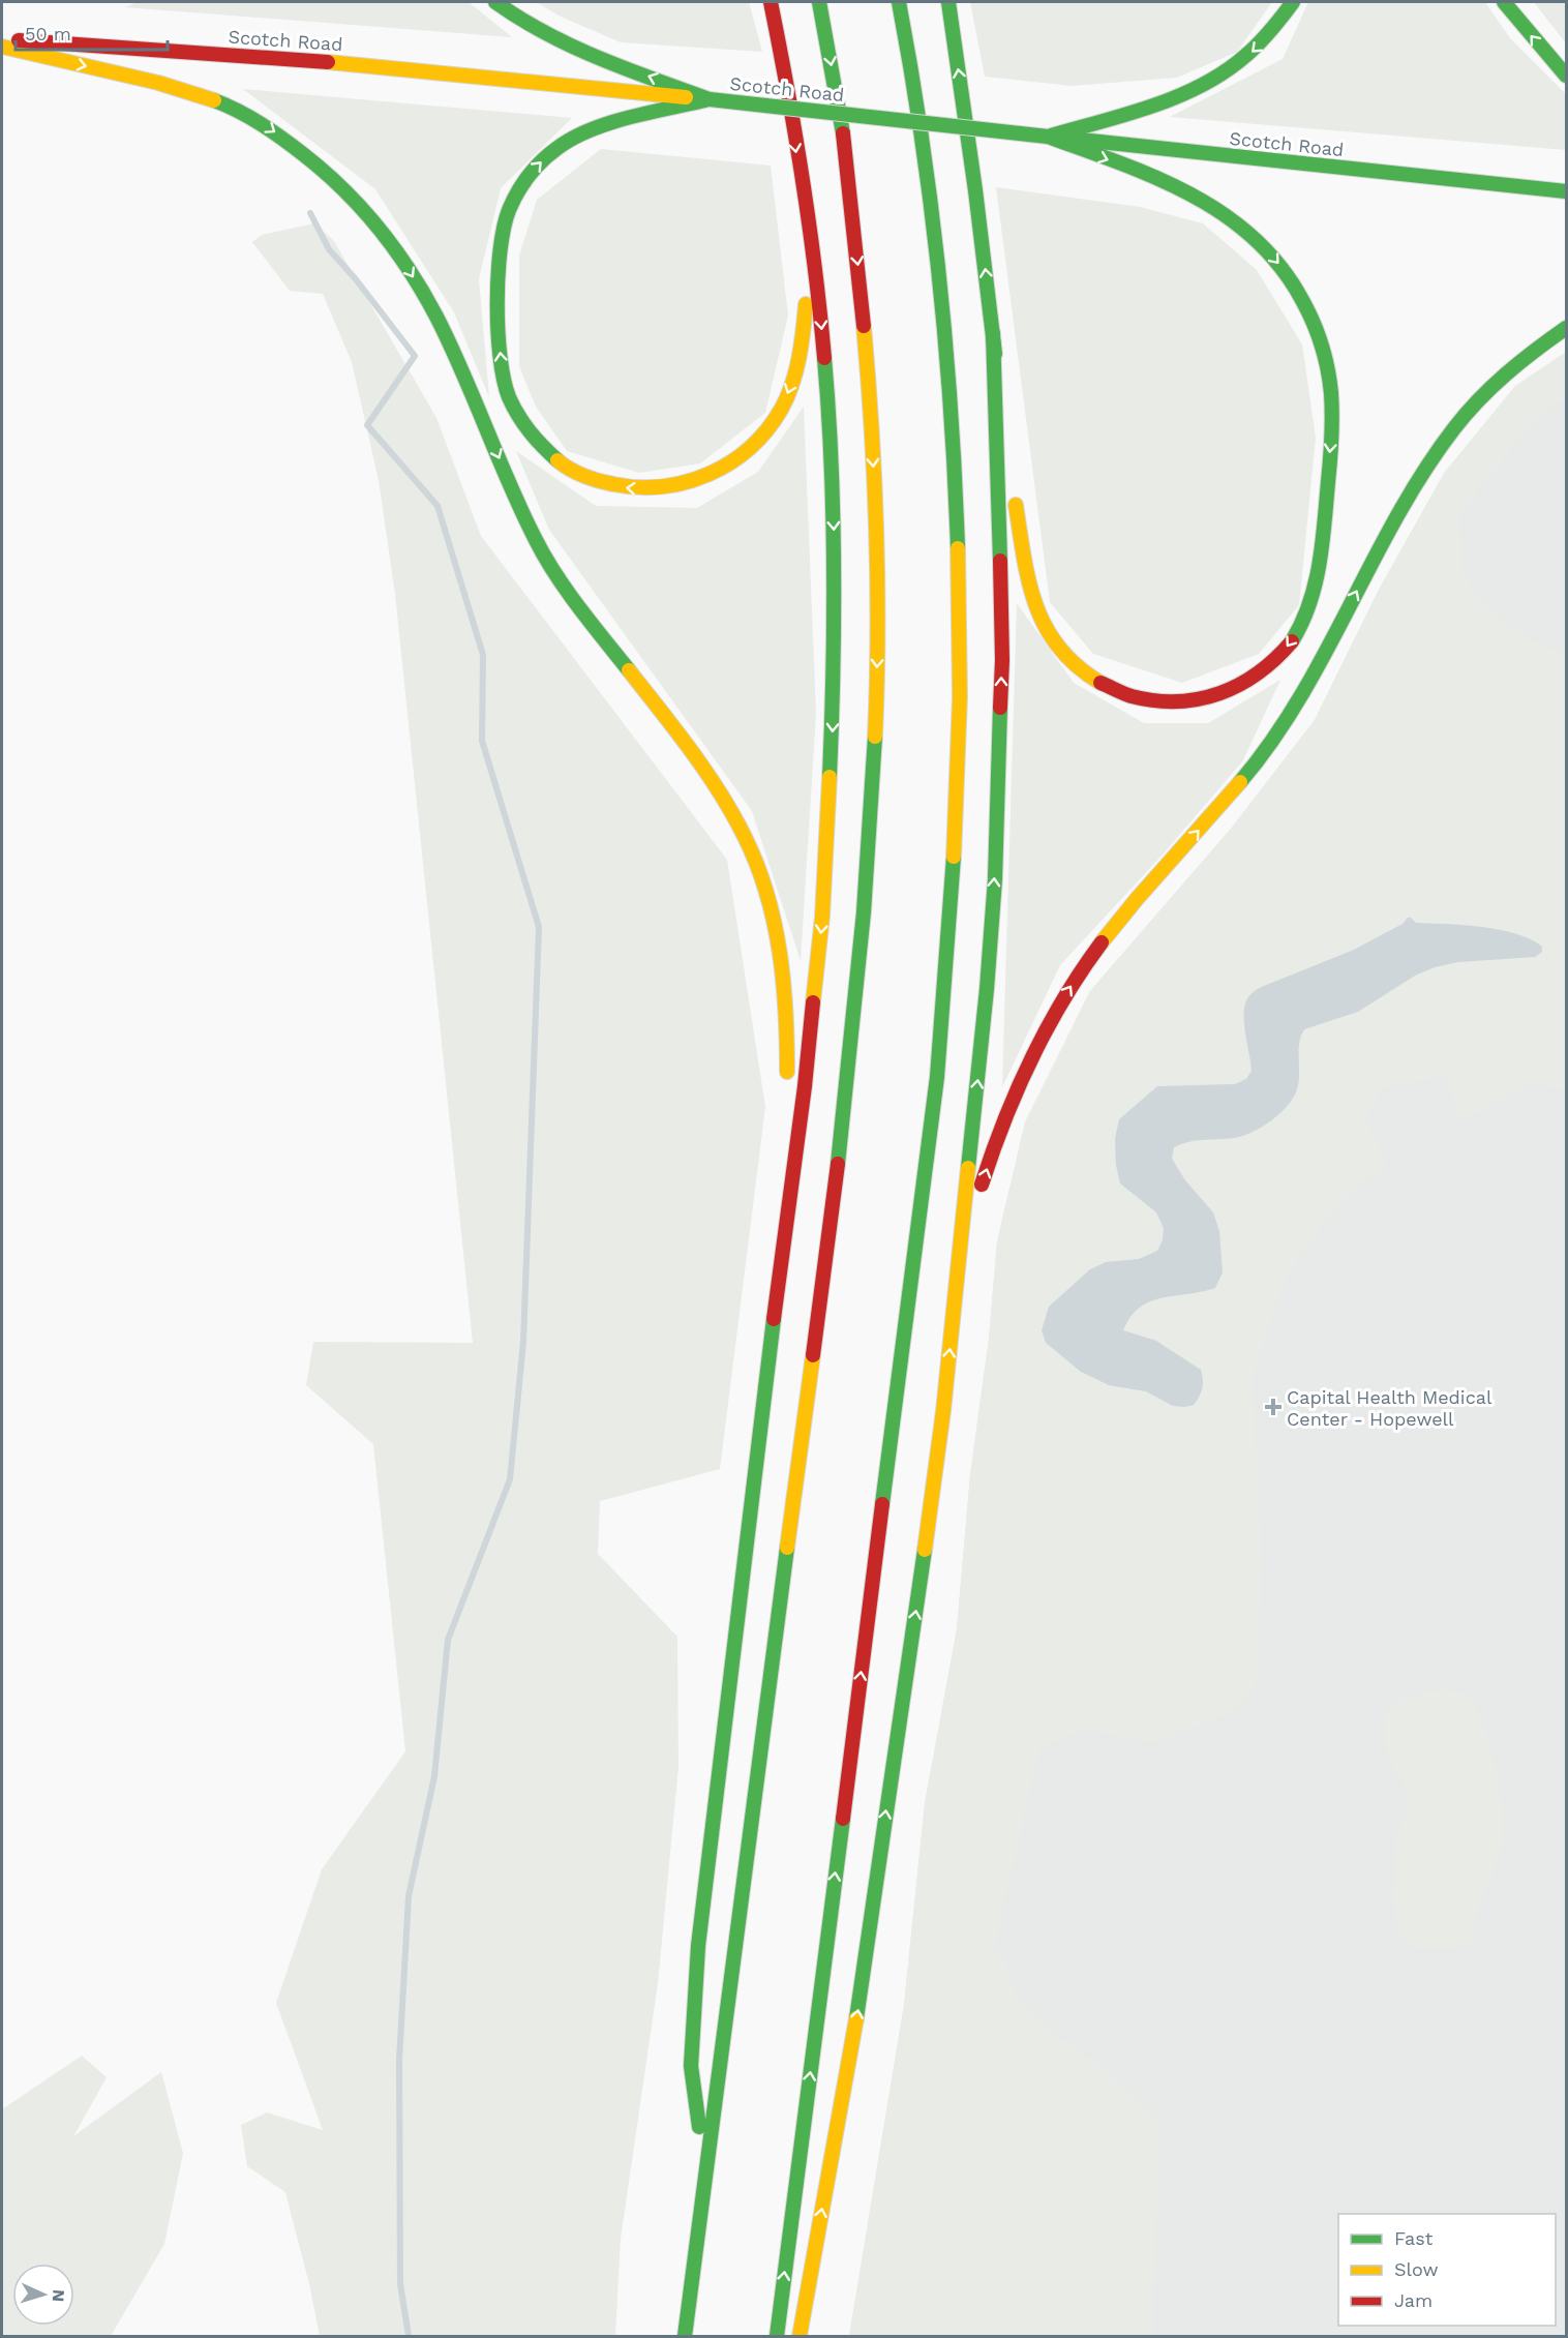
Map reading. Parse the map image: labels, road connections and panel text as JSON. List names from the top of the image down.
{
  "streets": {
    "main road": ["Scotch Road"]
  },
  "places": {
    "health": ["Capital Health Medical Center - Hopewell"]
  },
  "legend": ["Fast", "Slow", "Jam"],
  "scale_bar": "50 m",
  "north": "right"
}
